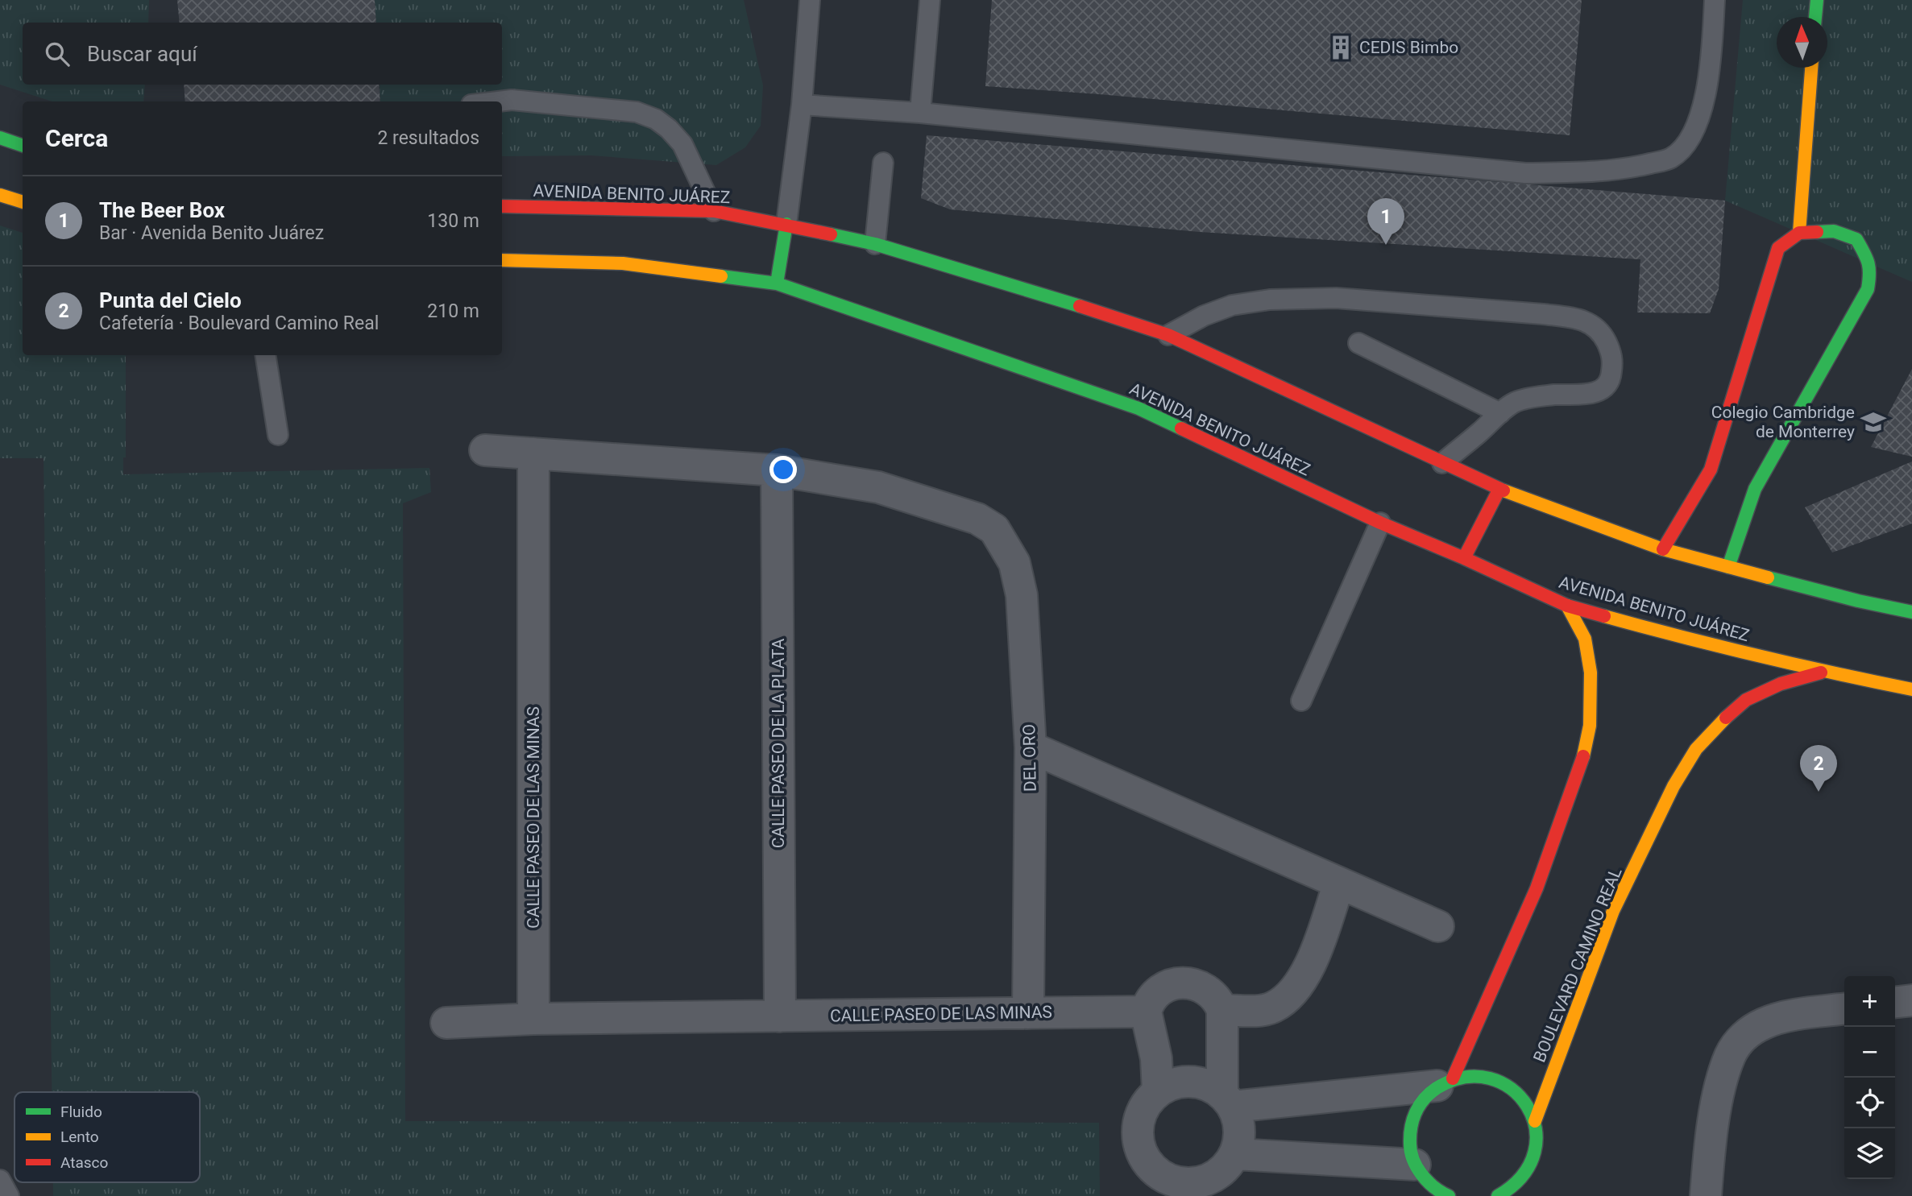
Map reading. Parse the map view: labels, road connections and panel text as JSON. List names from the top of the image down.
{
  "streets": {
    "main road": ["AVENIDA BENITO JUÁREZ", "BOULEVARD CAMINO REAL"],
    "street": ["CALLE PASEO DE LA PLATA", "DEL ORO", "CALLE PASEO DE LAS MINAS"]
  },
  "crossings": [
    ["AVENIDA BENITO JUÁREZ", "BOULEVARD CAMINO REAL"],
    ["CALLE PASEO DE LA PLATA", "DEL ORO"],
    ["CALLE PASEO DE LA PLATA", "CALLE PASEO DE LAS MINAS"],
    ["DEL ORO", "CALLE PASEO DE LAS MINAS"]
  ],
  "places": {
    "building": ["CEDIS Bimbo"],
    "school or university": ["Colegio Cambridge de Monterrey"]
  },
  "legend": ["Fluido", "Lento", "Atasco"],
  "north": "top",
  "page": {
    "search": "Buscar aquí",
    "heading": ["Cerca", "2 resultados"],
    "list": [
      {
        "mark": "1",
        "name": "The Beer Box",
        "note": "Bar · Avenida Benito Juárez",
        "value": "130 m"
      },
      {
        "mark": "2",
        "name": "Punta del Cielo",
        "note": "Cafetería · Boulevard Camino Real",
        "value": "210 m"
      }
    ],
    "pins": ["1", "2"],
    "map_buttons": ["+", "−"]
  }
}
